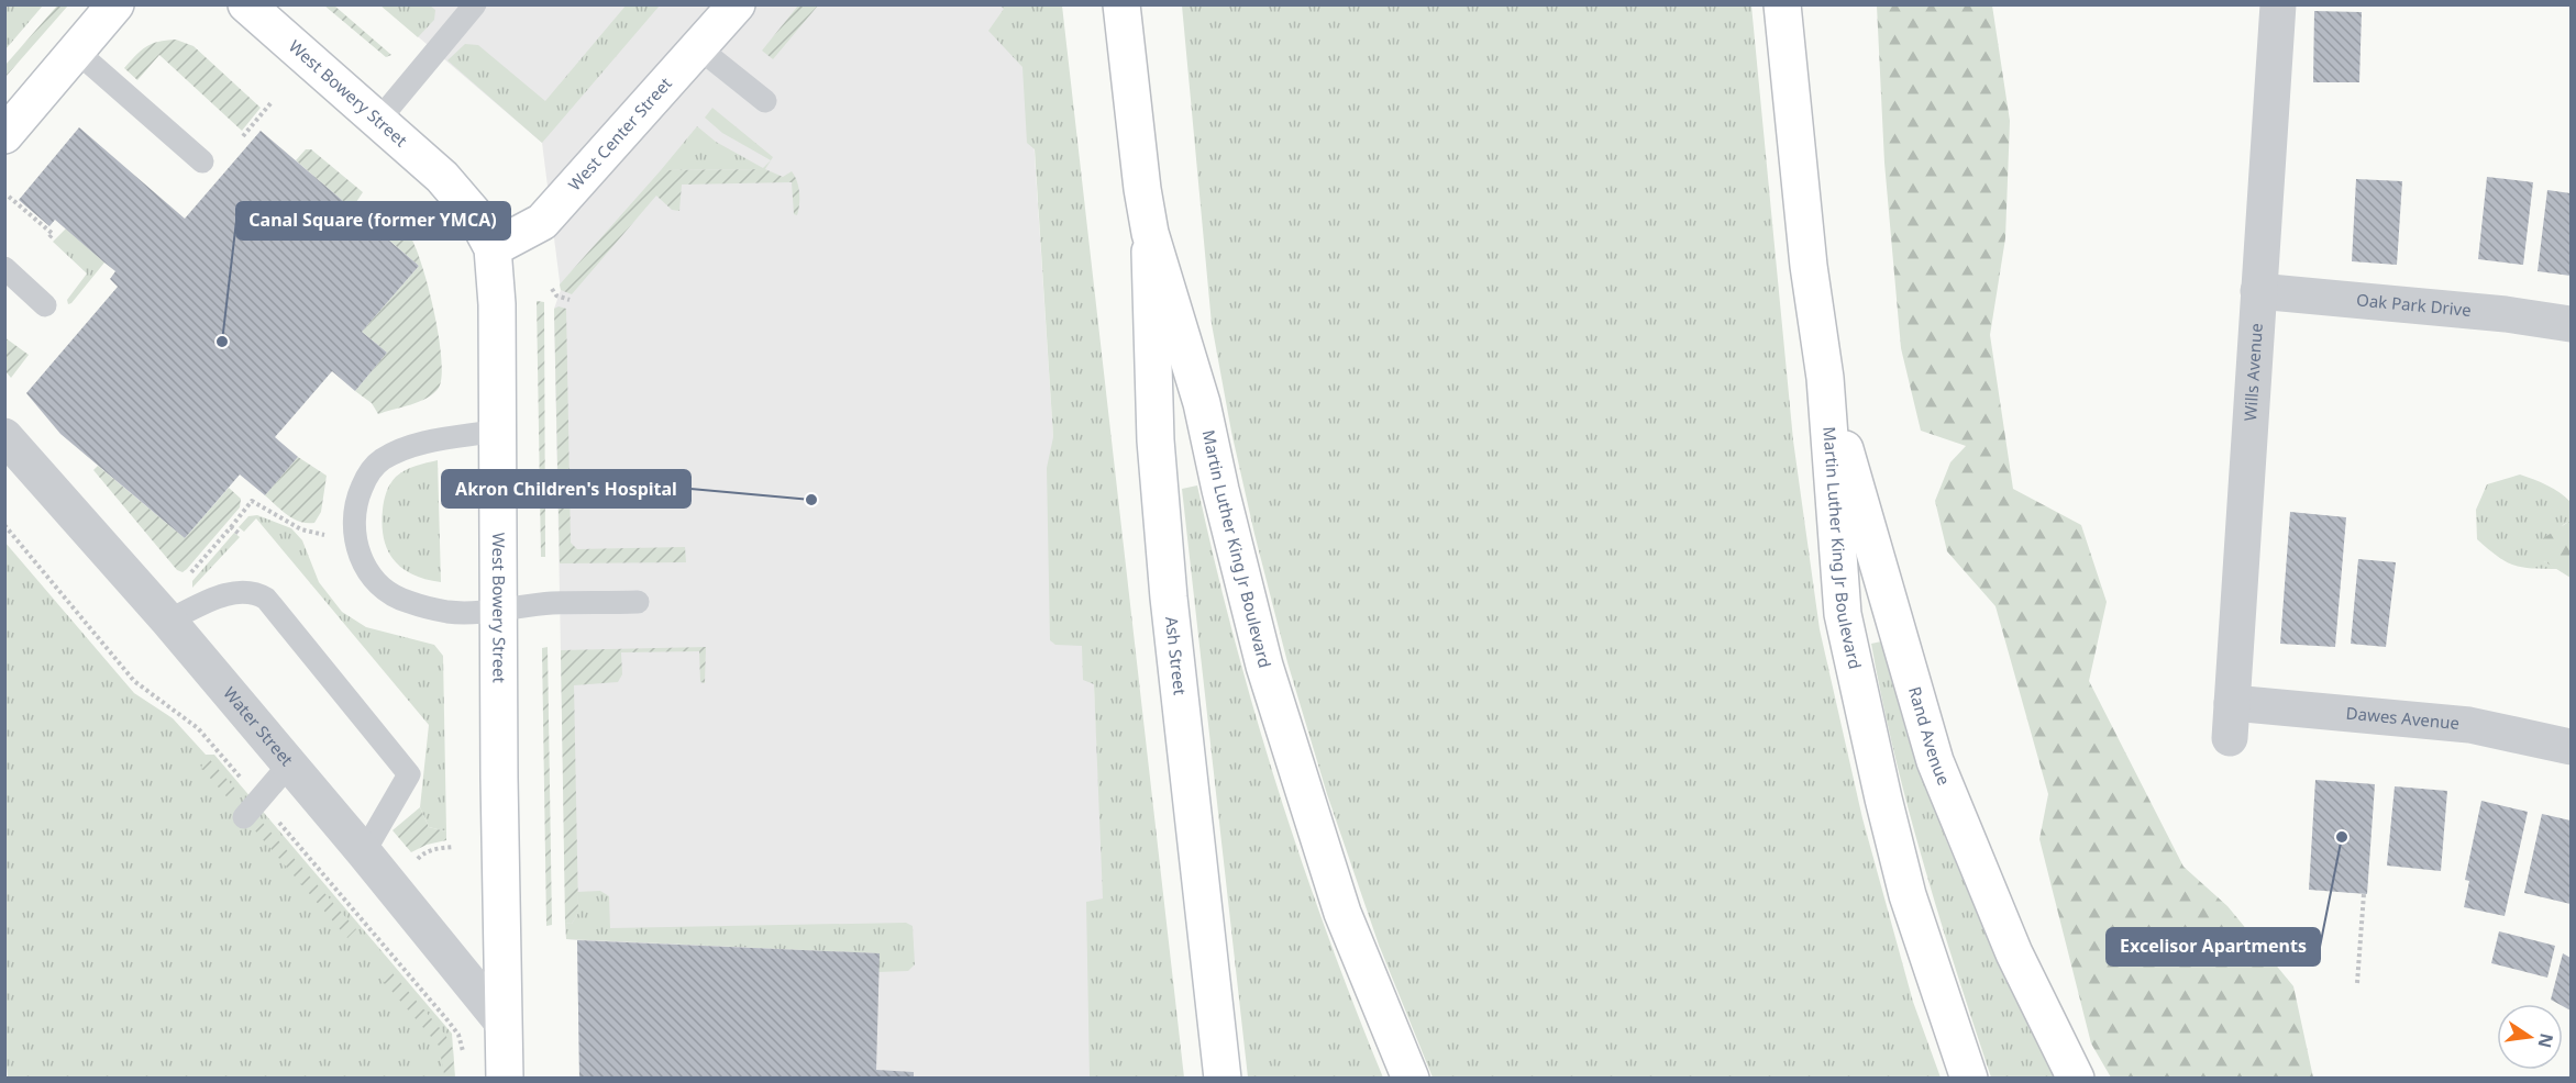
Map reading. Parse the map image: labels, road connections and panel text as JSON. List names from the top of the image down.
{
  "streets": {
    "main road": [
      "West Bowery Street",
      "West Center Street",
      "Martin Luther King Jr Boulevard",
      "Ash Street",
      "Rand Avenue"
    ],
    "street": [
      "Oak Park Drive",
      "Wills Avenue",
      "Dawes Avenue",
      "Water Street"
    ]
  },
  "crossings": [
    ["West Bowery Street", "West Center Street"],
    ["West Bowery Street", "Water Street"],
    ["Oak Park Drive", "Wills Avenue"],
    ["Wills Avenue", "Dawes Avenue"],
    ["Martin Luther King Jr Boulevard", "Ash Street"],
    ["Martin Luther King Jr Boulevard", "Rand Avenue"]
  ],
  "places": ["Canal Square (former YMCA)", "Akron Children's Hospital", "Excelisor Apartments"],
  "north": "right"
}
